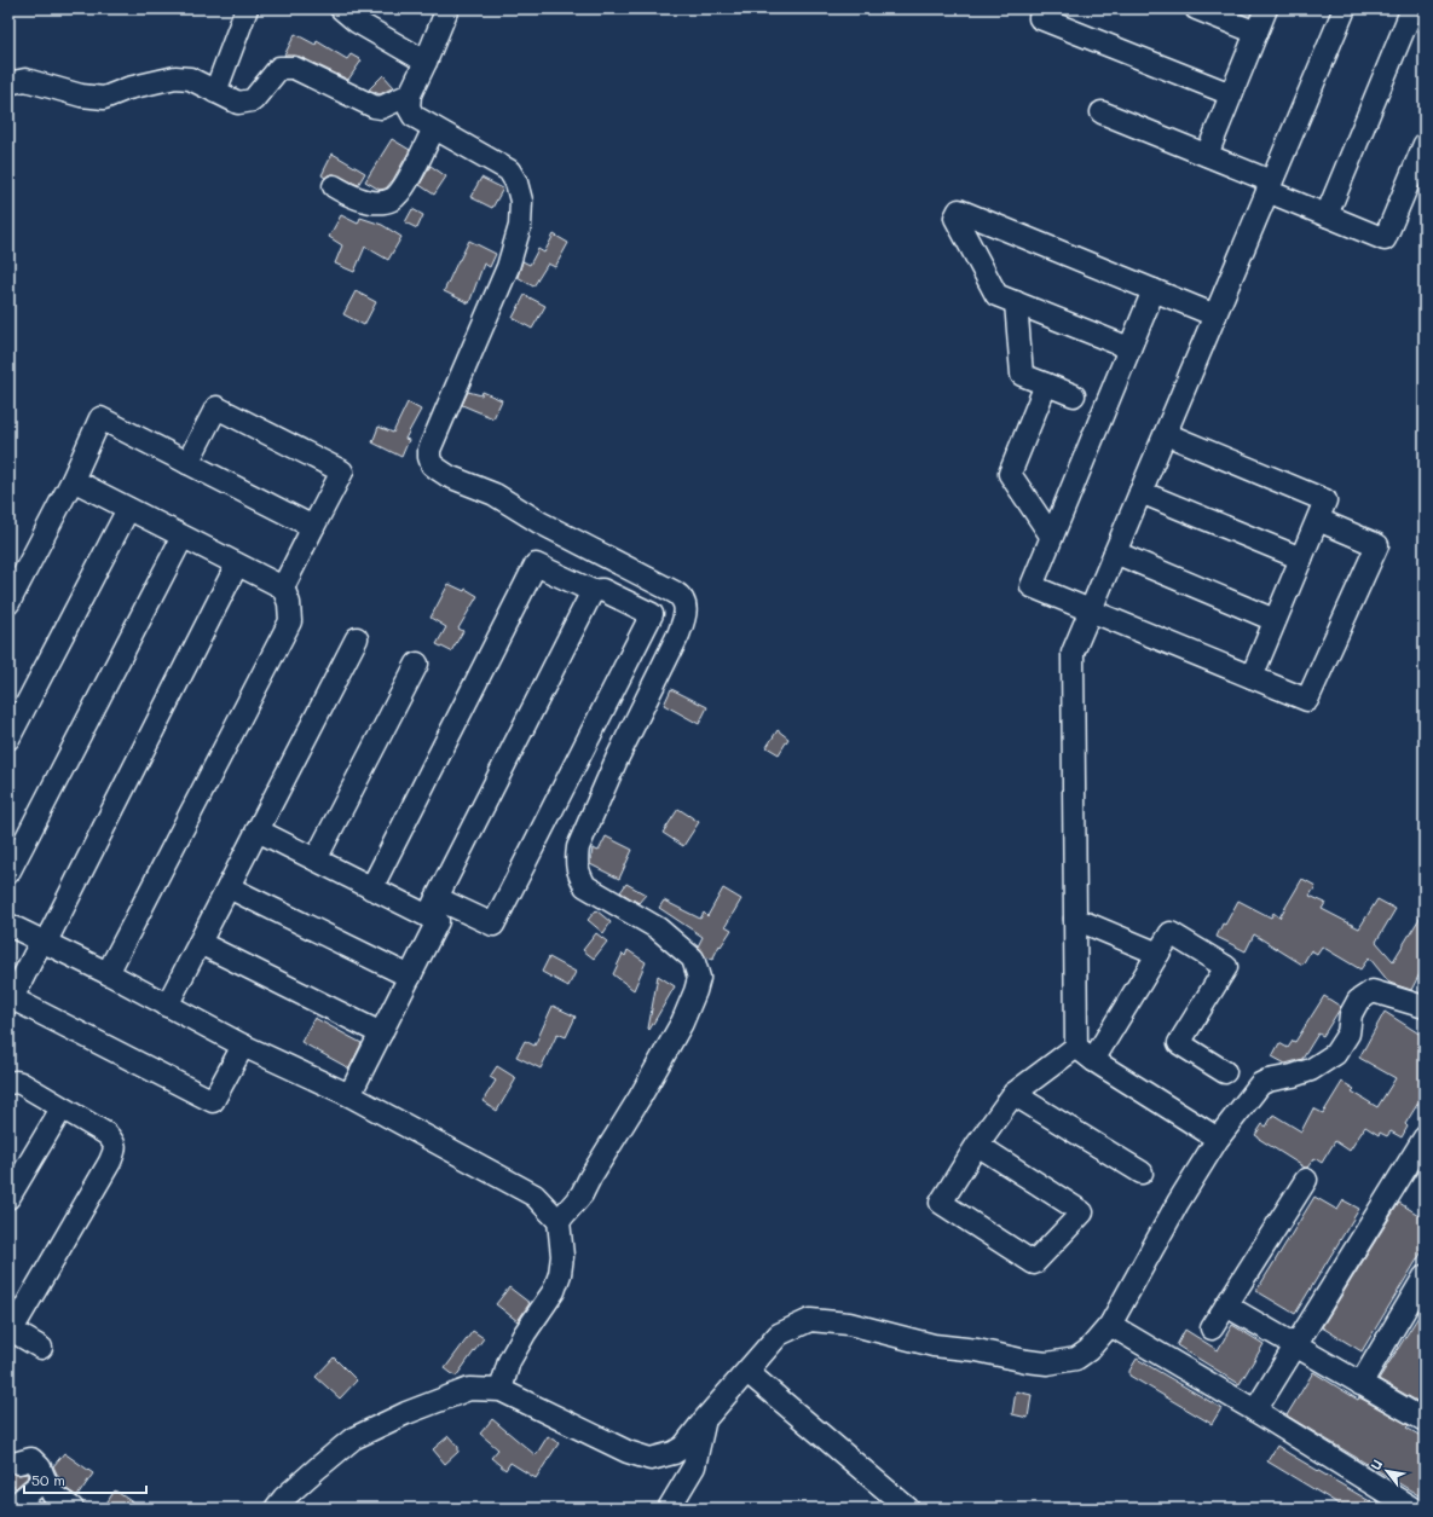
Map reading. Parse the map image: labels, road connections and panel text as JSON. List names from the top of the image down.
{
  "scale_bar": "50 m",
  "north": "top left"
}
